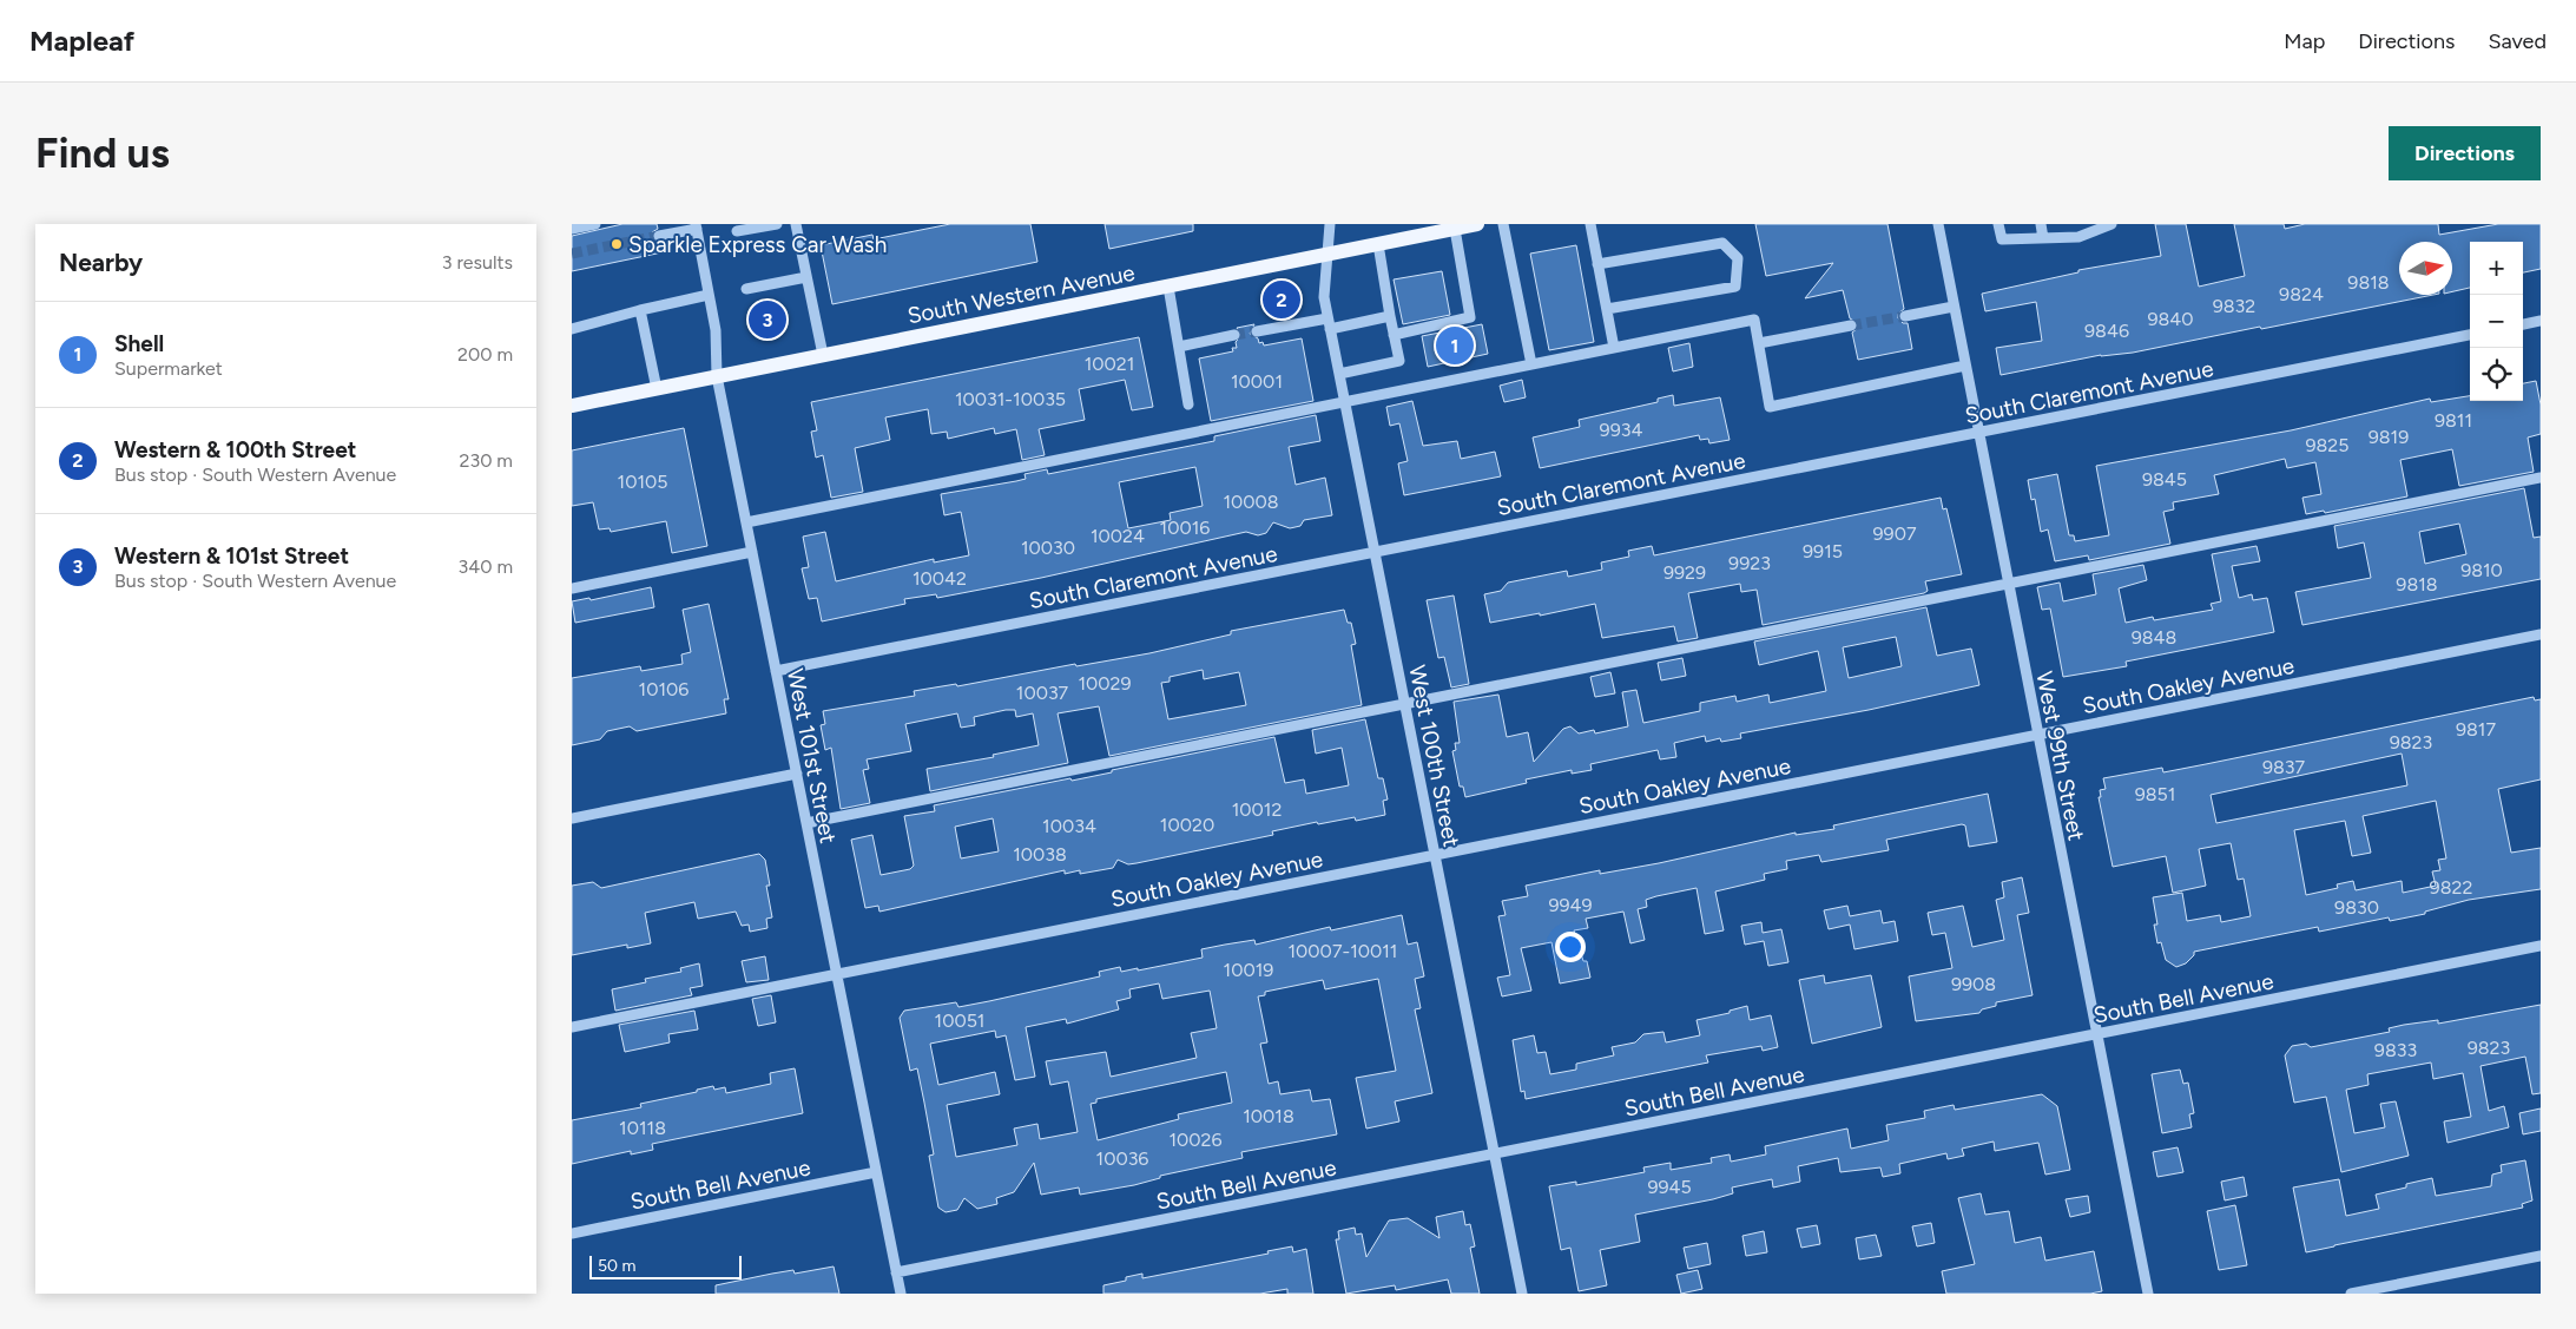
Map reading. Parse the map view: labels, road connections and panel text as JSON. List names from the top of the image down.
{
  "streets": {
    "main road": ["South Western Avenue"],
    "street": [
      "South Claremont Avenue",
      "South Oakley Avenue",
      "West 101st Street",
      "West 100th Street",
      "West 99th Street",
      "South Bell Avenue"
    ]
  },
  "crossings": [
    ["South Western Avenue", "West 101st Street"],
    ["South Western Avenue", "West 100th Street"],
    ["South Claremont Avenue", "West 101st Street"],
    ["South Claremont Avenue", "West 100th Street"],
    ["South Claremont Avenue", "West 99th Street"],
    ["South Oakley Avenue", "West 101st Street"],
    ["South Oakley Avenue", "West 100th Street"],
    ["South Oakley Avenue", "West 99th Street"],
    ["West 101st Street", "South Bell Avenue"],
    ["West 100th Street", "South Bell Avenue"],
    ["West 99th Street", "South Bell Avenue"]
  ],
  "places": ["Sparkle Express Car Wash"],
  "house_numbers": [
    "9818",
    "9824",
    "9832",
    "9840",
    "9846",
    "10021",
    "10001",
    "10031-10035",
    "9811",
    "9934",
    "9819",
    "9825",
    "9845",
    "10105",
    "10008",
    "10016",
    "9907",
    "10024",
    "10030",
    "9915",
    "9923",
    "9810",
    "9929",
    "10042",
    "9818",
    "9848",
    "10029",
    "10106",
    "10037",
    "9817",
    "9823",
    "9837",
    "9851",
    "10012",
    "10020",
    "10034",
    "10038",
    "9822",
    "9949",
    "9830",
    "10007-10011",
    "10019",
    "9908",
    "10051",
    "9823",
    "9833",
    "10018",
    "10118",
    "10026",
    "10036",
    "9945"
  ],
  "scale_bar": "50 m",
  "north": "right",
  "page": {
    "header": "Mapleaf",
    "nav": ["Map", "Directions", "Saved"],
    "buttons": "Directions",
    "title": "Find us",
    "heading": ["Nearby", "3 results"],
    "map_buttons": ["+", "−"],
    "pins": ["2", "3", "1"],
    "list": [
      {
        "mark": "1",
        "name": "Shell",
        "note": "Supermarket",
        "value": "200 m"
      },
      {
        "mark": "2",
        "name": "Western & 100th Street",
        "note": "Bus stop · South Western Avenue",
        "value": "230 m"
      },
      {
        "mark": "3",
        "name": "Western & 101st Street",
        "note": "Bus stop · South Western Avenue",
        "value": "340 m"
      }
    ],
    "scale": "50 m"
  }
}
